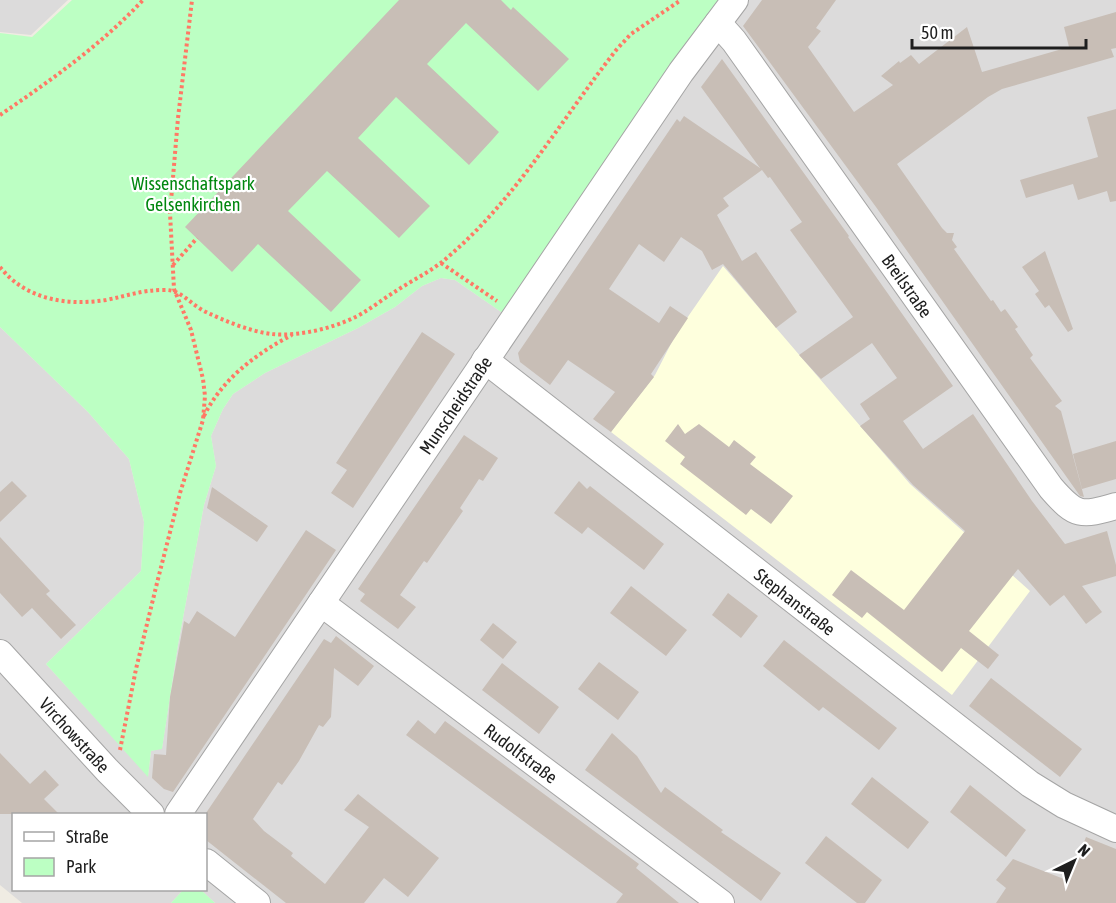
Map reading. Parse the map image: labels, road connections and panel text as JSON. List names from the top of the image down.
{
  "streets": {
    "street": [
      "Breilstraße",
      "Munscheidstraße",
      "Stephanstraße",
      "Virchowstraße",
      "Rudolfstraße"
    ]
  },
  "crossings": [
    ["Breilstraße", "Munscheidstraße"],
    ["Munscheidstraße", "Stephanstraße"],
    ["Munscheidstraße", "Rudolfstraße"]
  ],
  "parks": ["Wissenschaftspark Gelsenkirchen"],
  "legend": ["Straße", "Park"],
  "scale_bar": "50 m",
  "north": "top right"
}
